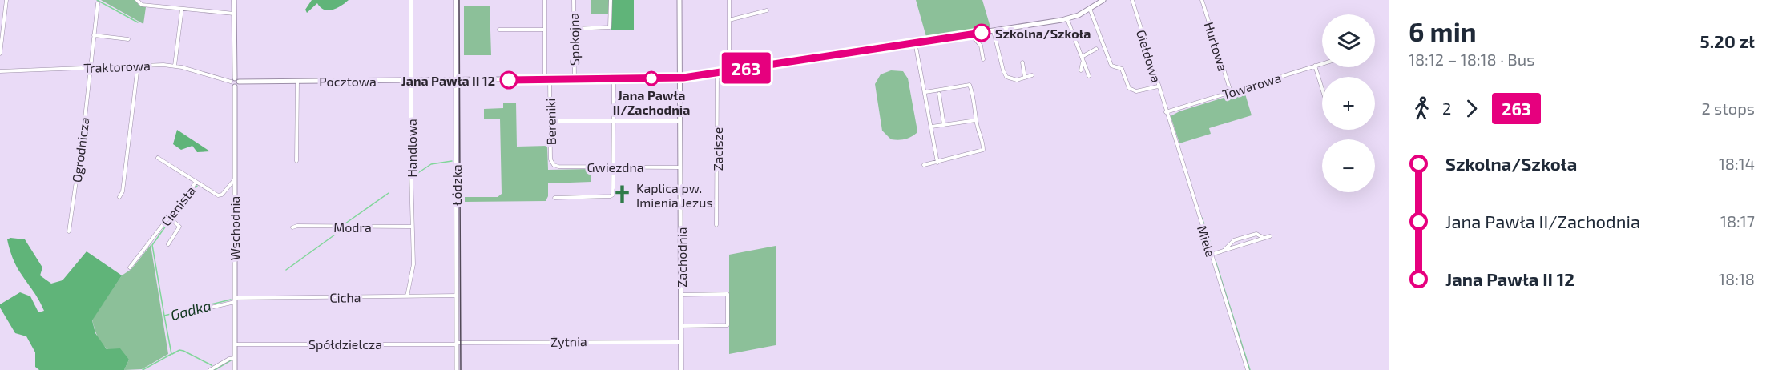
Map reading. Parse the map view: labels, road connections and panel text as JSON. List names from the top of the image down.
{
  "streets": {
    "street": [
      "Spokojna",
      "Hurtowa",
      "Giełdowa",
      "Traktorowa",
      "Pocztowa",
      "Towarowa",
      "Bereniki",
      "Handlowa",
      "Zacisze",
      "Ogrodnicza",
      "Gwiezdna",
      "Łódzka",
      "Cienista",
      "Modra",
      "Wschodnia",
      "Miele",
      "Zachodnia",
      "Cicha",
      "Żytnia",
      "Spółdzielcza"
    ]
  },
  "crossings": [
    ["Spokojna", "Pocztowa"],
    ["Hurtowa", "Towarowa"],
    ["Giełdowa", "Towarowa"],
    ["Giełdowa", "Miele"],
    ["Traktorowa", "Pocztowa"],
    ["Traktorowa", "Ogrodnicza"],
    ["Traktorowa", "Wschodnia"],
    ["Pocztowa", "Bereniki"],
    ["Pocztowa", "Handlowa"],
    ["Pocztowa", "Zacisze"],
    ["Pocztowa", "Łódzka"],
    ["Pocztowa", "Wschodnia"],
    ["Pocztowa", "Zachodnia"],
    ["Towarowa", "Miele"],
    ["Bereniki", "Gwiezdna"],
    ["Handlowa", "Modra"],
    ["Handlowa", "Cicha"],
    ["Gwiezdna", "Zachodnia"],
    ["Łódzka", "Cicha"],
    ["Łódzka", "Żytnia"],
    ["Łódzka", "Spółdzielcza"],
    ["Cienista", "Wschodnia"],
    ["Wschodnia", "Cicha"],
    ["Wschodnia", "Spółdzielcza"],
    ["Zachodnia", "Żytnia"],
    ["Żytnia", "Spółdzielcza"]
  ],
  "water": ["Gadka"],
  "places": {
    "other": ["Szkolna/Szkoła", "Jana Pawła II/Zachodnia", "Jana Pawła II 12"],
    "church": ["Kaplica pw. Imienia Jezus"]
  },
  "lines": ["bus line 263"],
  "page": {
    "on_map": "263",
    "heading": ["6 min", "18:12 – 18:18 · Bus", "5.20 zł"],
    "map_buttons": ["+", "−"],
    "legs": ["2", "263", "2 stops"],
    "list": [
      {
        "name": "Szkolna/Szkoła",
        "value": "18:14"
      },
      {
        "name": "Jana Pawła II/Zachodnia",
        "value": "18:17"
      },
      {
        "name": "Jana Pawła II 12",
        "value": "18:18"
      }
    ]
  }
}
